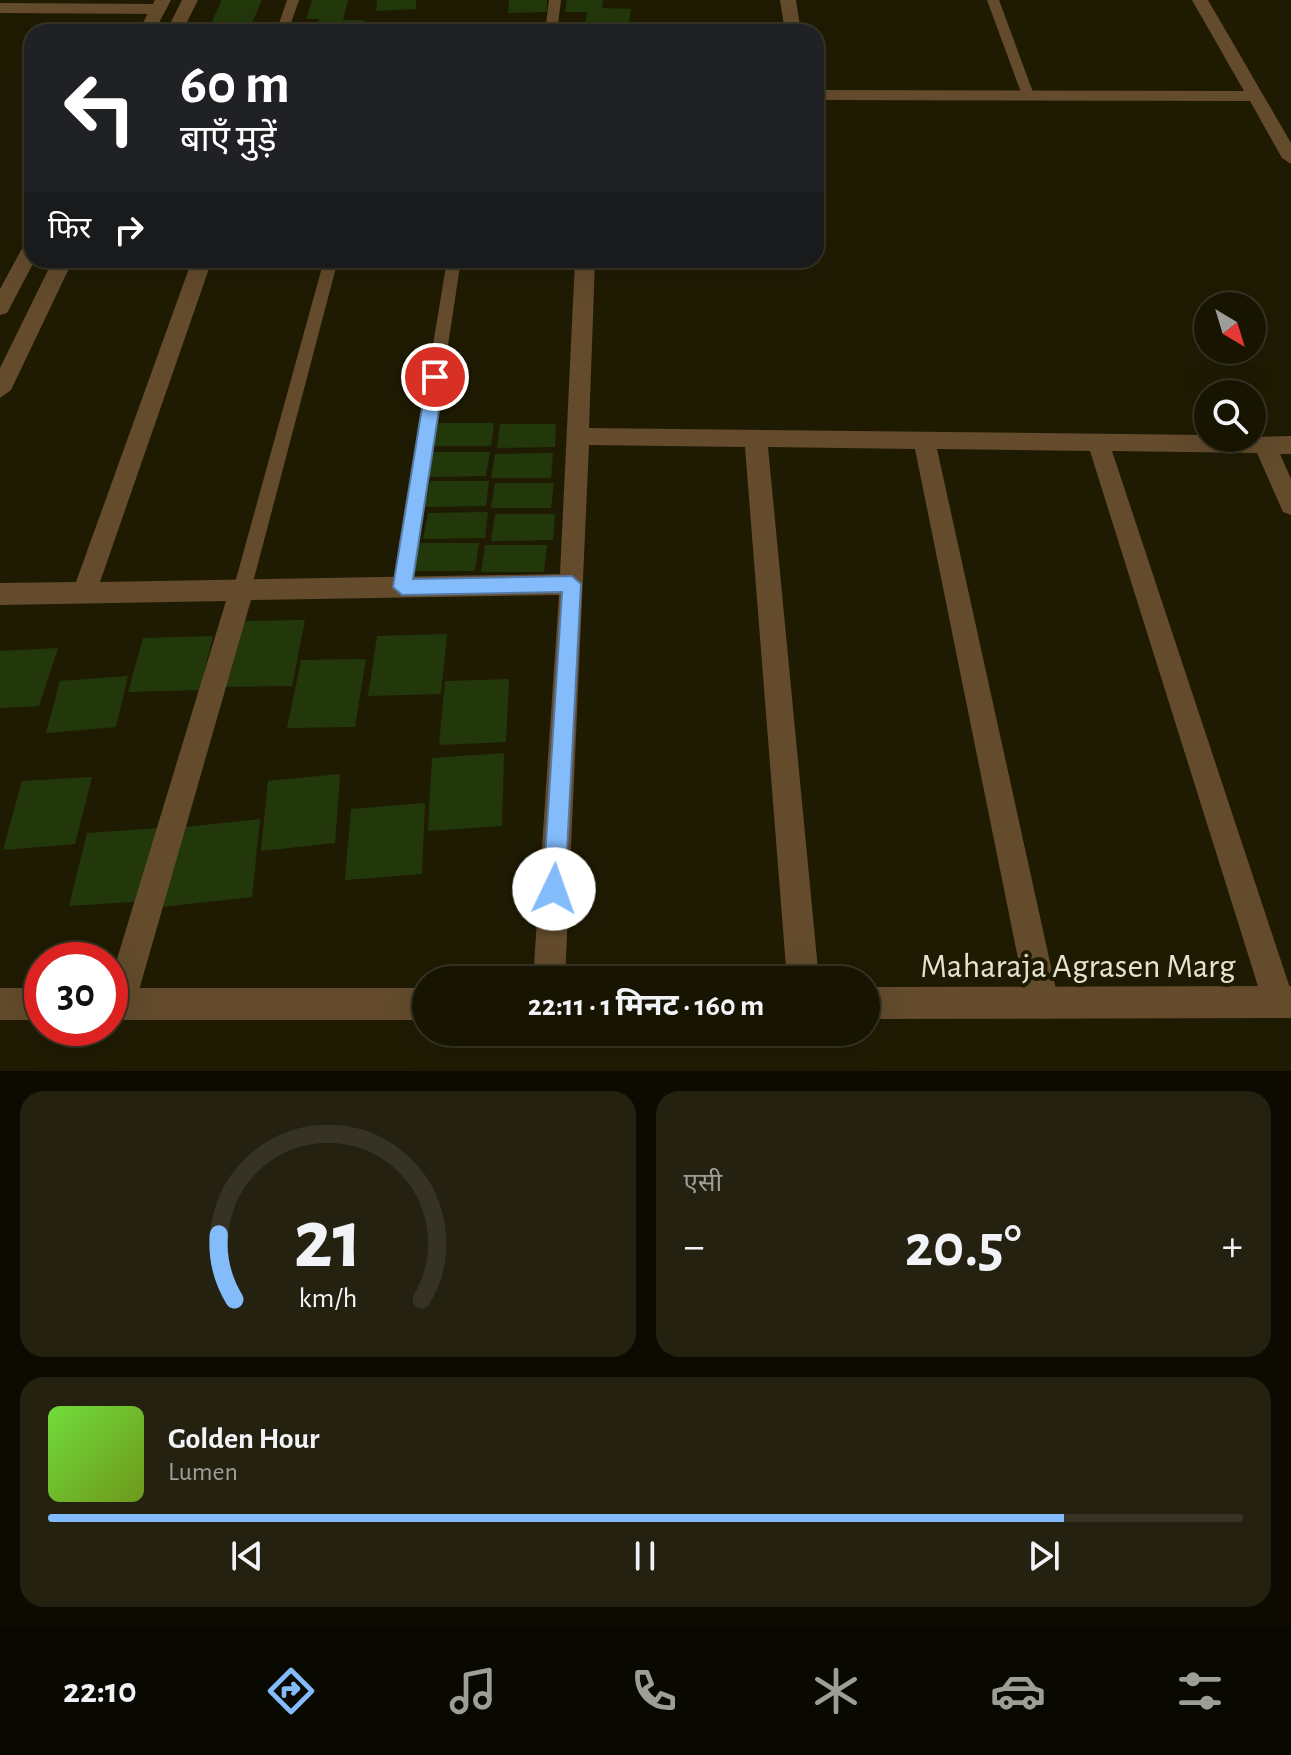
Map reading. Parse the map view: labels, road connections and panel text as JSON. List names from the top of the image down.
{
  "streets": {
    "street": ["Maharaja Agrasen Marg"]
  },
  "north": "bottom right",
  "page": {
    "turn": ["60 m", "बाएँ मुड़ें"],
    "then": "फिर",
    "limit": "30",
    "trip": "22:11 · 1 मिनट · 160 m",
    "tile": "एसी",
    "heat": ["−", "20.5°", "+"],
    "song": ["Golden Hour", "Lumen"],
    "tabs": "22:10",
    "gauge": ["21", "km/h"]
  }
}
